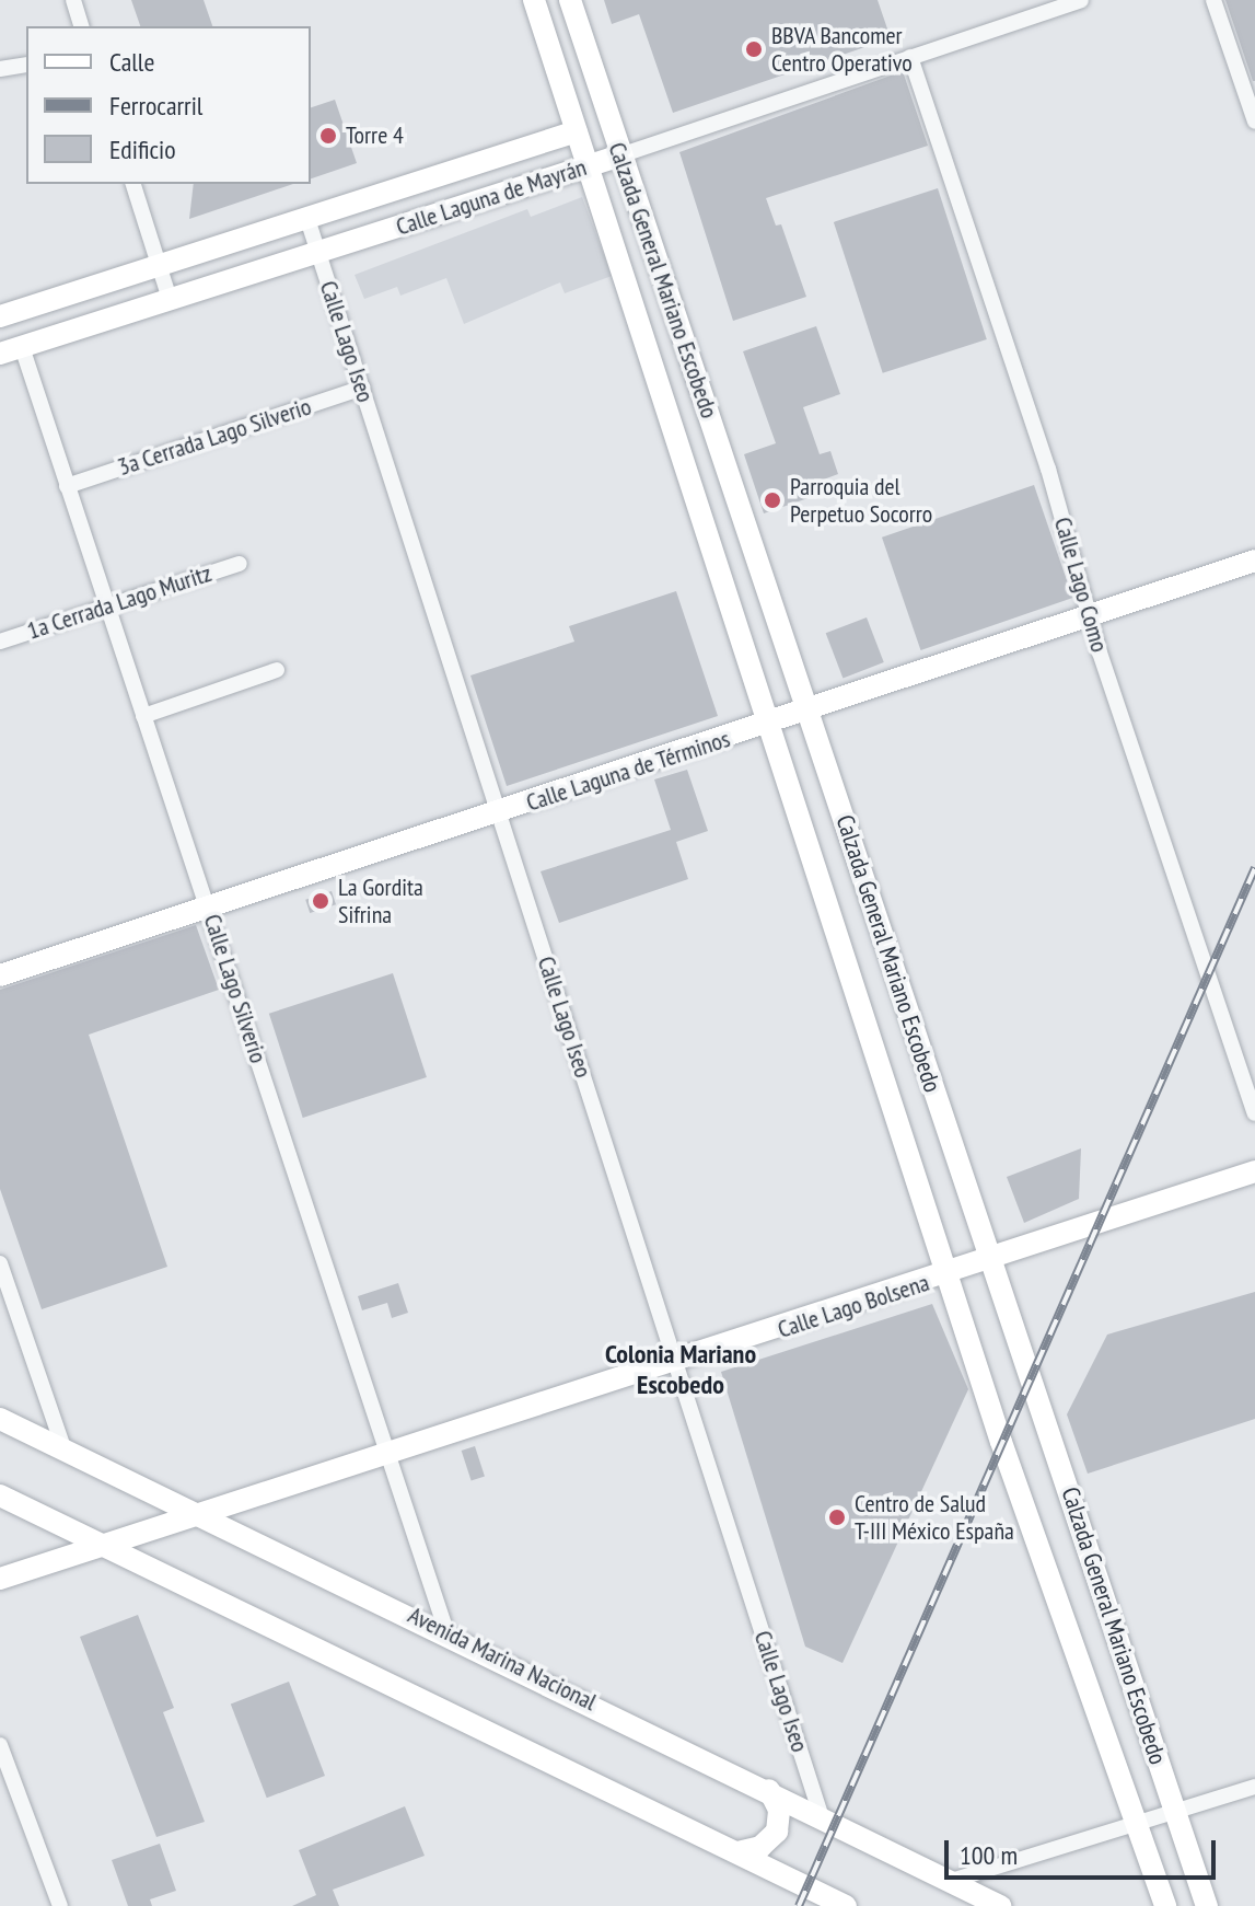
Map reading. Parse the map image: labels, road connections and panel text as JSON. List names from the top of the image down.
{
  "streets": {
    "main road": [
      "Calle Laguna de Mayrán",
      "Calzada General Mariano Escobedo",
      "Calle Laguna de Términos",
      "Calle Lago Bolsena",
      "Avenida Marina Nacional"
    ],
    "street": [
      "Calle Lago Iseo",
      "3a Cerrada Lago Silverio",
      "Calle Lago Como",
      "1a Cerrada Lago Muritz",
      "Calle Lago Silverio"
    ]
  },
  "crossings": [
    ["Calle Laguna de Mayrán", "Calzada General Mariano Escobedo"],
    ["Calle Laguna de Mayrán", "Calle Lago Iseo"],
    ["Calle Laguna de Mayrán", "Calle Lago Como"],
    ["Calle Laguna de Mayrán", "Calle Lago Silverio"],
    ["Calzada General Mariano Escobedo", "Calle Laguna de Términos"],
    ["Calzada General Mariano Escobedo", "Calle Lago Bolsena"],
    ["Calle Lago Iseo", "3a Cerrada Lago Silverio"],
    ["Calle Lago Iseo", "Calle Laguna de Términos"],
    ["Calle Lago Iseo", "Calle Lago Bolsena"],
    ["Calle Lago Iseo", "Avenida Marina Nacional"],
    ["3a Cerrada Lago Silverio", "Calle Lago Silverio"],
    ["Calle Lago Como", "Calle Laguna de Términos"],
    ["1a Cerrada Lago Muritz", "Calle Lago Silverio"],
    ["Calle Laguna de Términos", "Calle Lago Silverio"],
    ["Calle Lago Silverio", "Calle Lago Bolsena"],
    ["Calle Lago Silverio", "Avenida Marina Nacional"],
    ["Calle Lago Bolsena", "Avenida Marina Nacional"]
  ],
  "districts": ["Colonia Mariano Escobedo"],
  "places": [
    "BBVA Bancomer Centro Operativo",
    "Torre 4",
    "Parroquia del Perpetuo Socorro",
    "La Gordita Sifrina",
    "Centro de Salud T-III México España"
  ],
  "legend": ["Calle", "Ferrocarril", "Edificio"],
  "scale_bar": "100 m"
}
